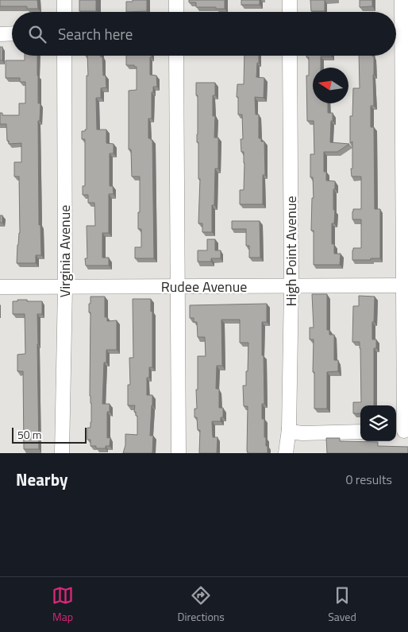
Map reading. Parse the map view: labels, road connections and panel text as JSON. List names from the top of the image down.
{
  "streets": {
    "street": ["Virginia Avenue", "High Point Avenue", "Rudee Avenue"]
  },
  "crossings": [
    ["Virginia Avenue", "Rudee Avenue"],
    ["High Point Avenue", "Rudee Avenue"]
  ],
  "scale_bar": "50 m",
  "north": "left",
  "page": {
    "search": "Search here",
    "scale": "50 m",
    "heading": ["Nearby", "0 results"],
    "nav": ["Map", "Directions", "Saved"]
  }
}
